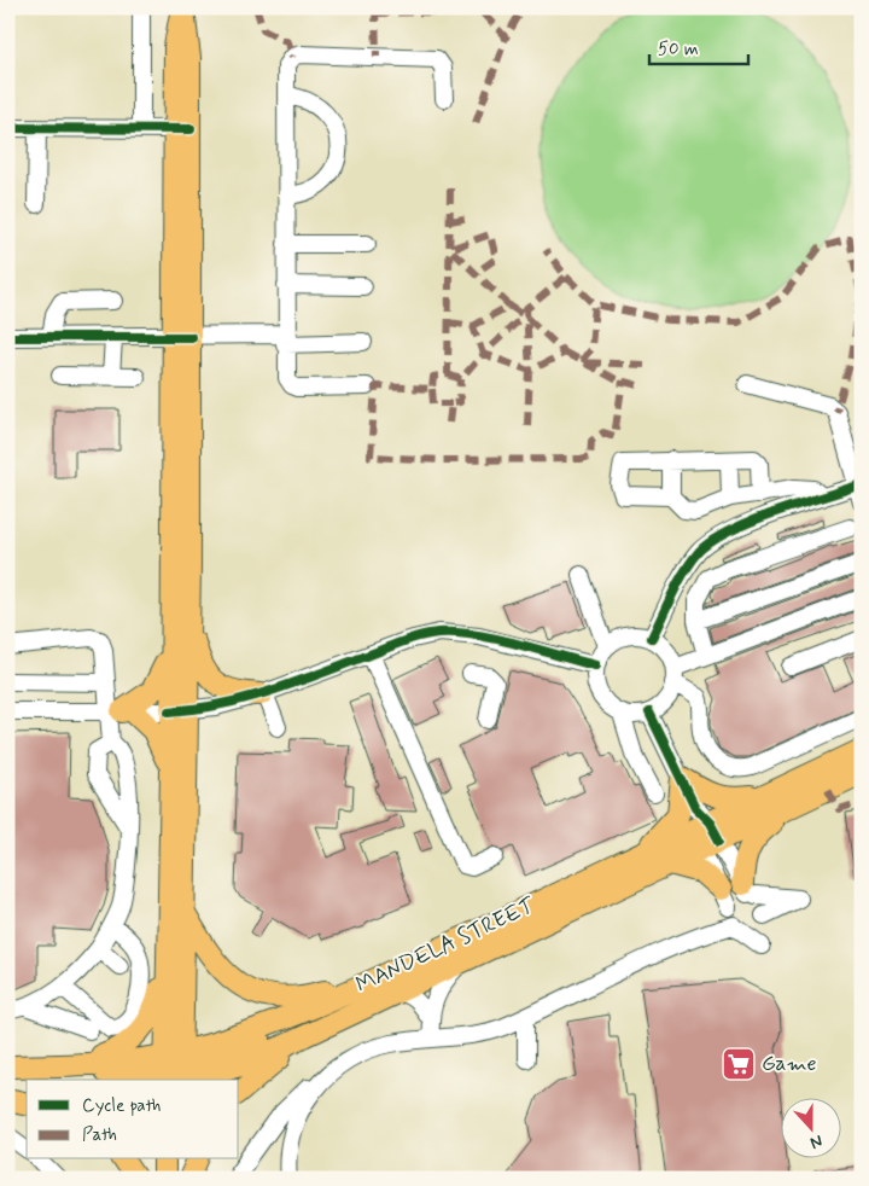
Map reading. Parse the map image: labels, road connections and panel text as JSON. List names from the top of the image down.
{
  "streets": {
    "main road": ["MANDELA STREET"]
  },
  "places": {
    "supermarket": ["Game"]
  },
  "legend": ["Cycle path", "Path"],
  "scale_bar": "50 m",
  "north": "bottom"
}
